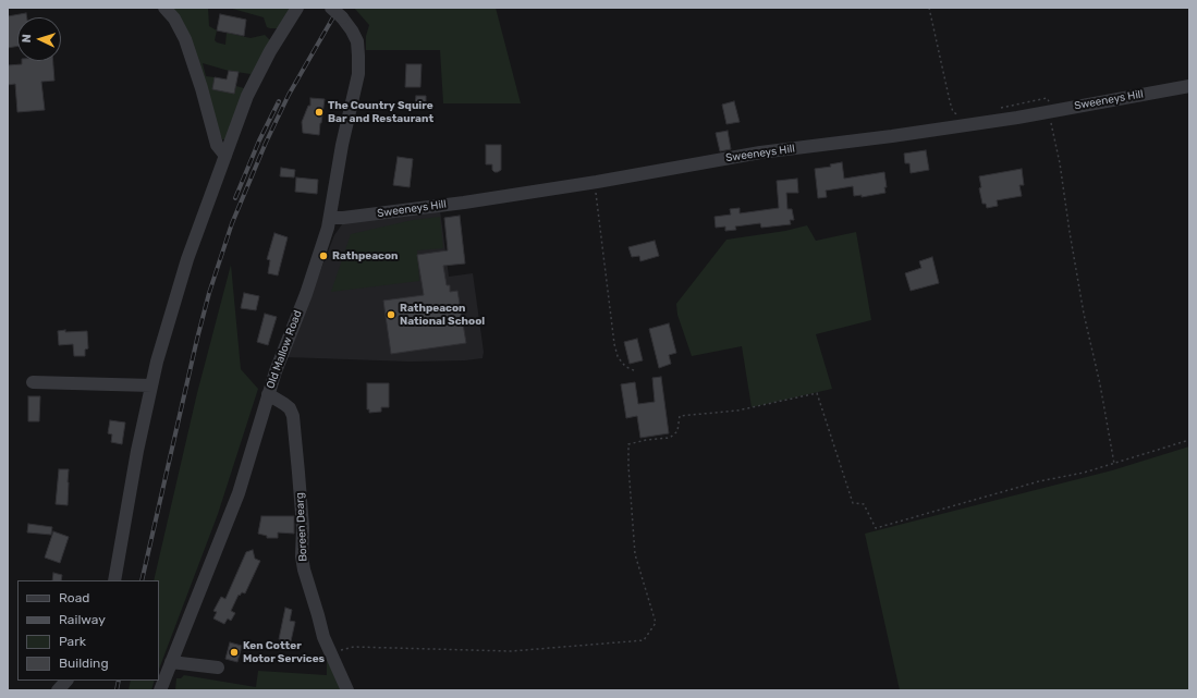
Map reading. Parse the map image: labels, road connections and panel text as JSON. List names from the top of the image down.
{
  "streets": {
    "street": ["Sweeneys Hill", "Old Mallow Road", "Boreen Dearg"]
  },
  "crossings": [
    ["Sweeneys Hill", "Old Mallow Road"],
    ["Old Mallow Road", "Boreen Dearg"]
  ],
  "places": [
    "The Country Squire Bar and Restaurant",
    "Rathpeacon",
    "Rathpeacon National School",
    "Ken Cotter Motor Services"
  ],
  "legend": [
    "Road",
    "Railway",
    "Park",
    "Building"
  ],
  "north": "left"
}
